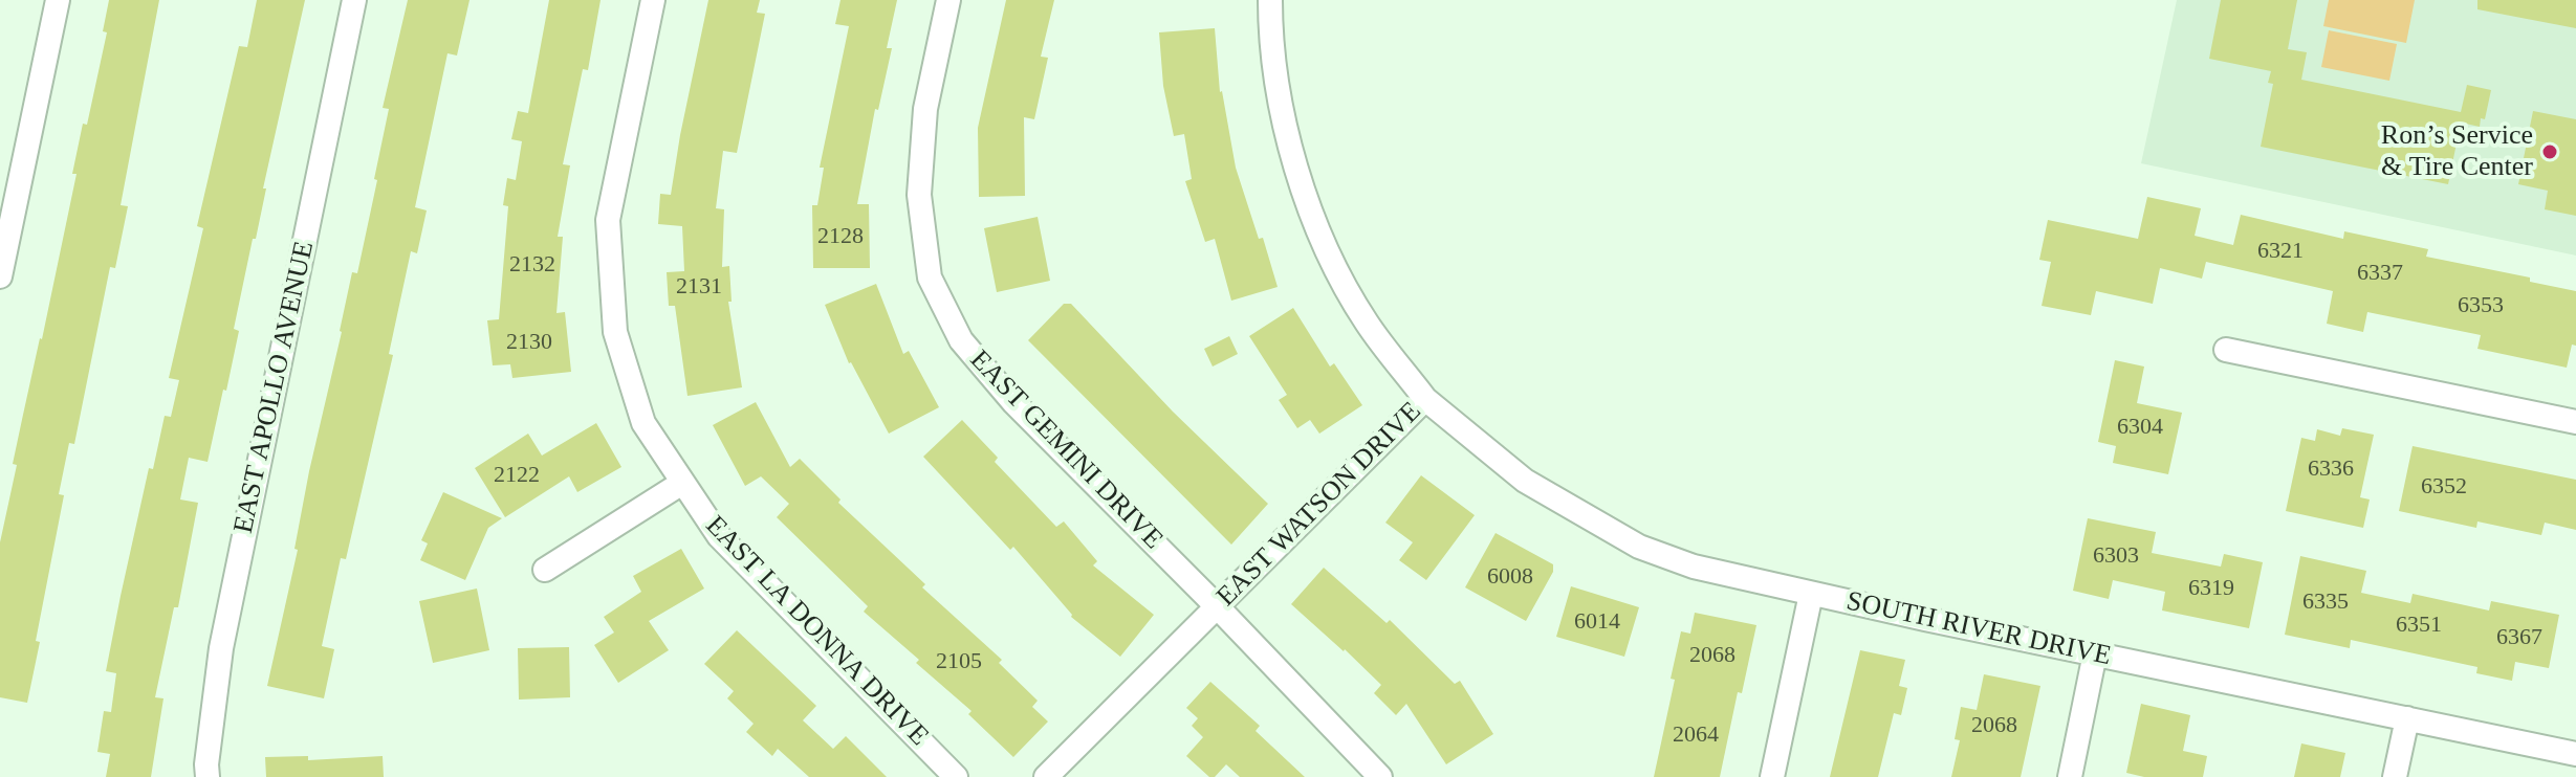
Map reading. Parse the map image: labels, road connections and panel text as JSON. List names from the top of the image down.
{
  "streets": {
    "street": [
      "EAST APOLLO AVENUE",
      "EAST GEMINI DRIVE",
      "EAST WATSON DRIVE",
      "SOUTH RIVER DRIVE",
      "EAST LA DONNA DRIVE"
    ]
  },
  "crossings": [
    ["EAST GEMINI DRIVE", "EAST WATSON DRIVE"],
    ["EAST WATSON DRIVE", "SOUTH RIVER DRIVE"]
  ],
  "places": ["Ron’s Service & Tire Center"],
  "house_numbers": [
    "2128",
    "6321",
    "2132",
    "6337",
    "2131",
    "6353",
    "2130",
    "6304",
    "6336",
    "2122",
    "6352",
    "6303",
    "6008",
    "6319",
    "6335",
    "6014",
    "6351",
    "6367",
    "2068",
    "2105",
    "2068",
    "2064"
  ]
}
